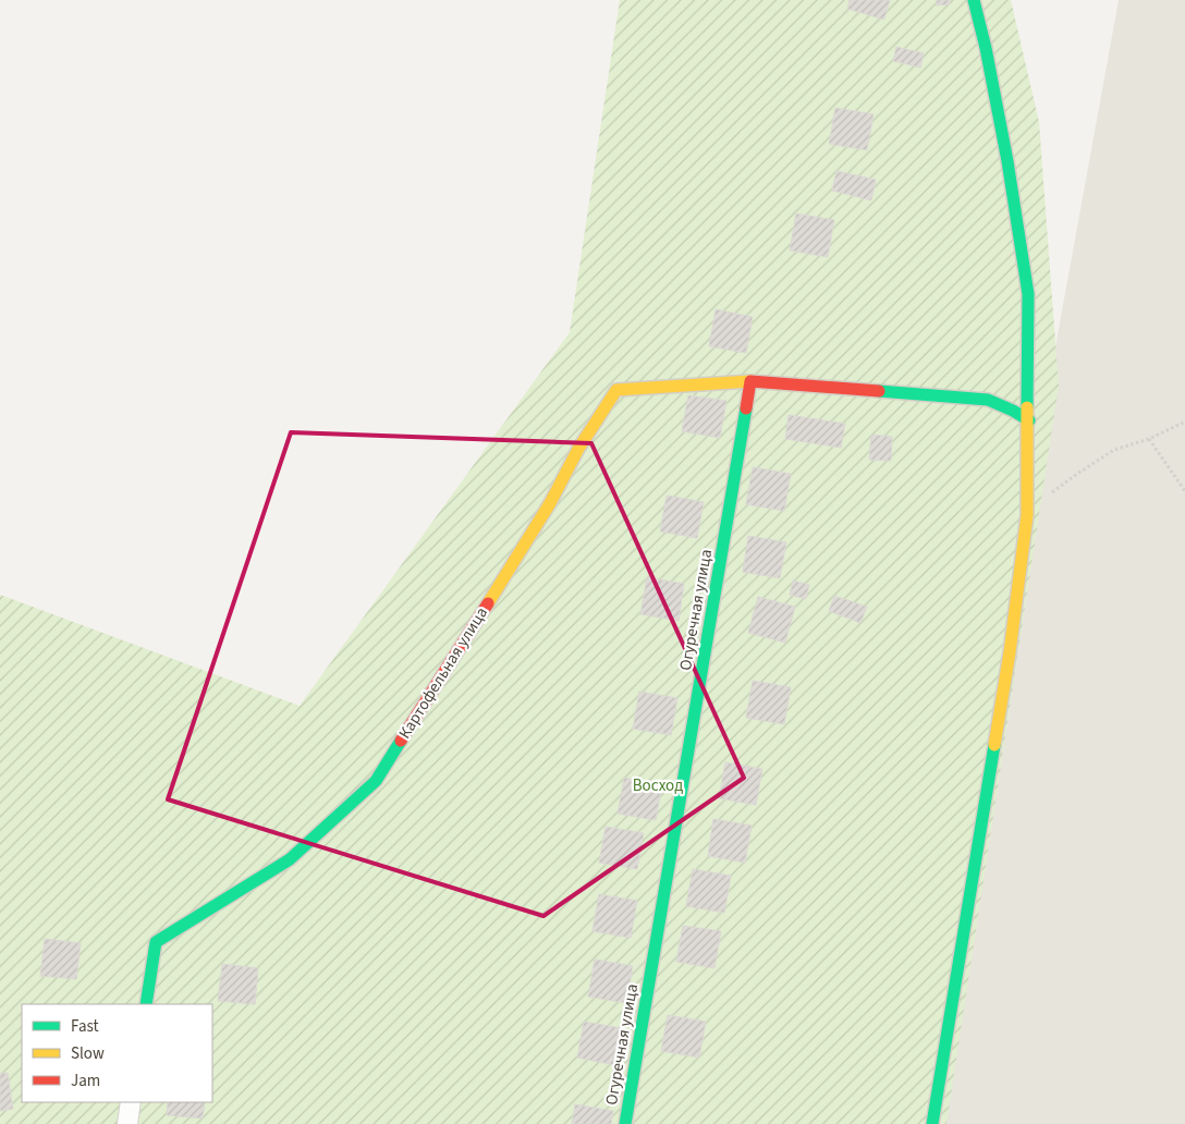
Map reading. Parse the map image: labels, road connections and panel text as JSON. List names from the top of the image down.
{
  "streets": {
    "street": ["Огуречная улица", "Картофельная улица"]
  },
  "crossings": [
    ["Огуречная улица", "Картофельная улица"]
  ],
  "parks": ["Восход"],
  "legend": ["Fast", "Slow", "Jam"]
}
